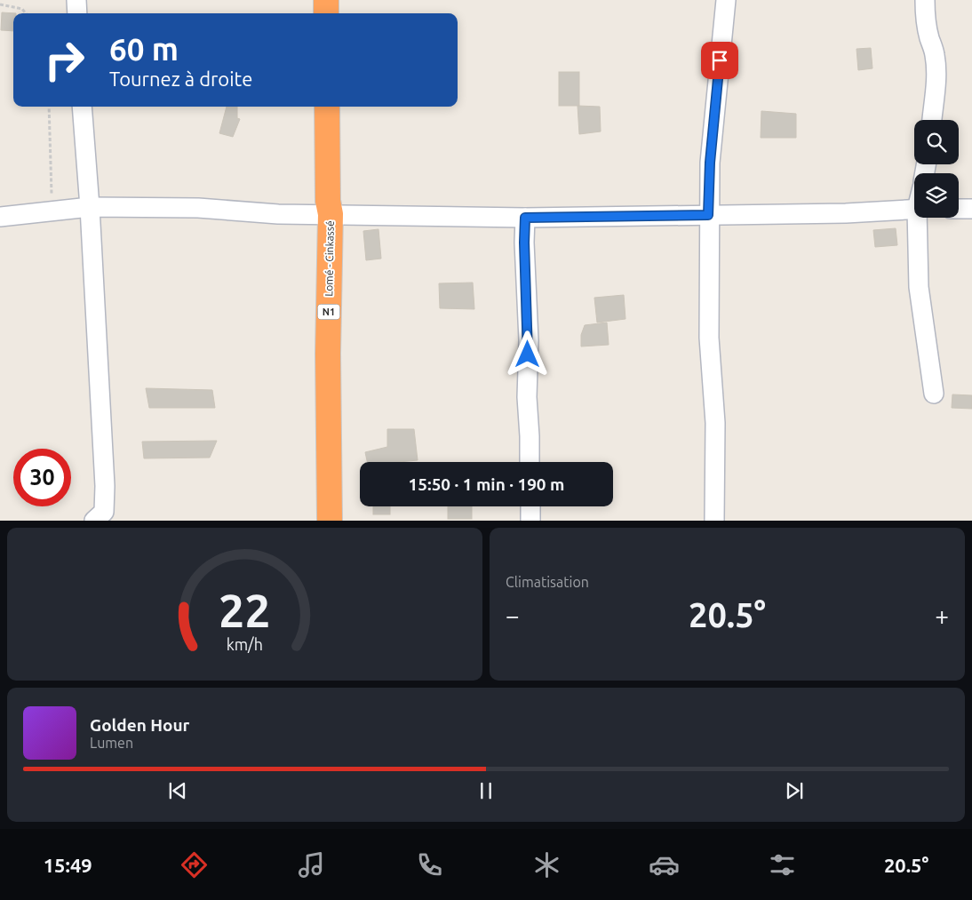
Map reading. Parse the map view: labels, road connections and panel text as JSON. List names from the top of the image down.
{
  "streets": {
    "highway": ["Lomé - Cinkassé", "N1"]
  },
  "page": {
    "turn": ["60 m", "Tournez à droite"],
    "limit": "30",
    "trip": "15:50 · 1 min · 190 m",
    "tile": "Climatisation",
    "heat": ["−", "20.5°", "+"],
    "song": ["Golden Hour", "Lumen"],
    "tabs": ["15:49", "20.5°"],
    "gauge": ["22", "km/h"]
  }
}
